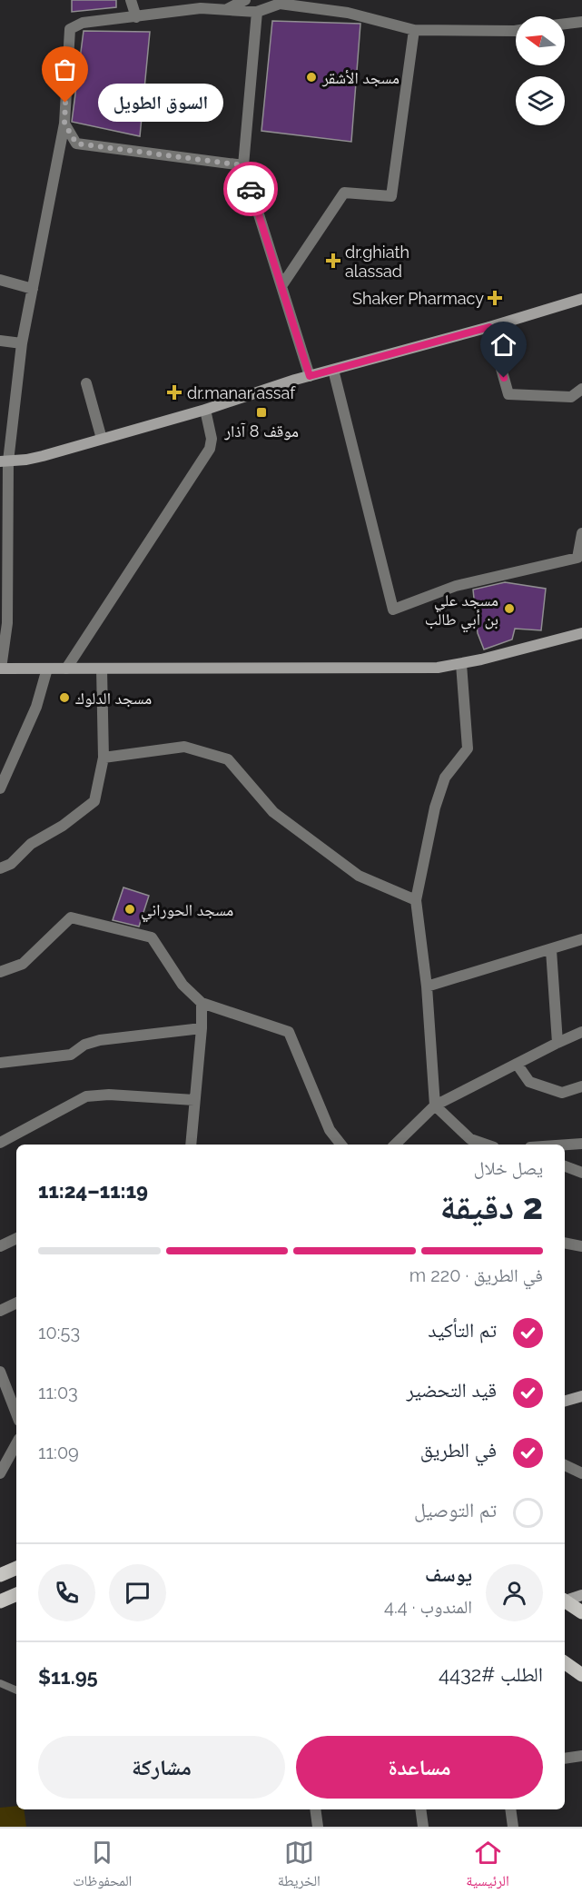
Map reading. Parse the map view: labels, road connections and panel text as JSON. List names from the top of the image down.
{
  "places": {
    "other": [
      "مسجد الأشقر",
      "السوق الطويل",
      "مسجد علي بن أبي طالب",
      "مسجد الدلوك",
      "مسجد الحوراني"
    ],
    "health": ["dr.ghiath alassad", "Shaker Pharmacy", "dr.manar assaf"],
    "transit": ["موقف 8 آذار"]
  },
  "north": "left",
  "page": {
    "bubble": "السوق الطويل",
    "heading": ["2 دقيقة", "يصل خلال", "11:19–11:24"],
    "panel": [
      "يوسف",
      "المندوب · 4.4",
      "الطلب #4432",
      "$11.95"
    ],
    "bar": "في الطريق · 220 m",
    "list": [
      ["تم التأكيد", "10:53"],
      ["قيد التحضير", "11:03"],
      ["في الطريق", "11:09"],
      "تم التوصيل"
    ],
    "buttons": ["مساعدة", "مشاركة"],
    "tabs": ["الرئيسية", "الخريطة", "المحفوظات"]
  }
}
